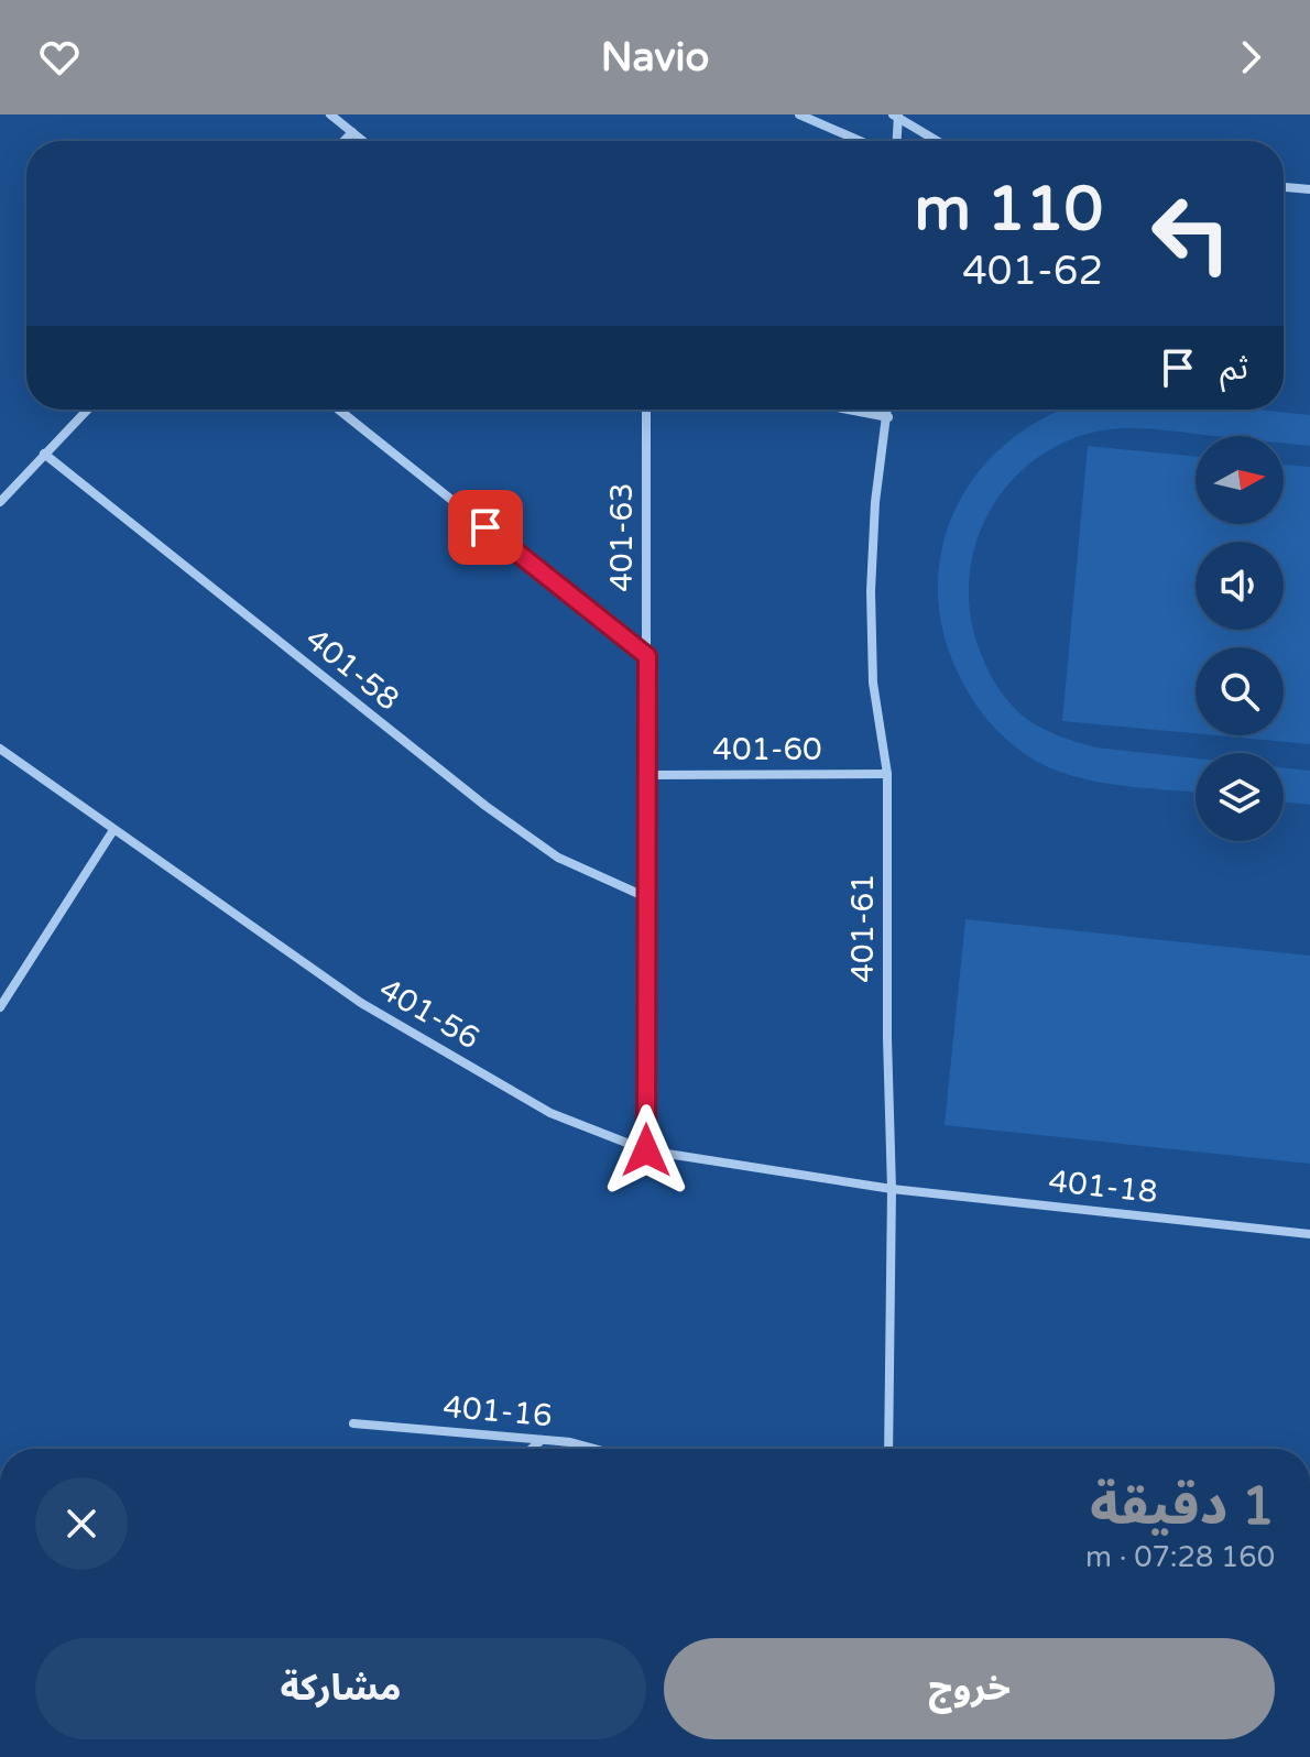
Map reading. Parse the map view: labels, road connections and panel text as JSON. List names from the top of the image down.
{
  "streets": {
    "street": [
      "401-63",
      "401-58",
      "401-60",
      "401-61",
      "401-56",
      "401-18",
      "401-16"
    ]
  },
  "crossings": [
    ["401-63", "401-58"],
    ["401-63", "401-60"],
    ["401-63", "401-56"],
    ["401-60", "401-61"],
    ["401-61", "401-56"],
    ["401-61", "401-18"],
    ["401-56", "401-18"]
  ],
  "north": "right",
  "page": {
    "header": "Navio",
    "turn": ["110 m", "401-62"],
    "then": "ثم",
    "heading": ["1 دقيقة", "160 m · 07:28"],
    "buttons": ["خروج", "مشاركة"]
  }
}
